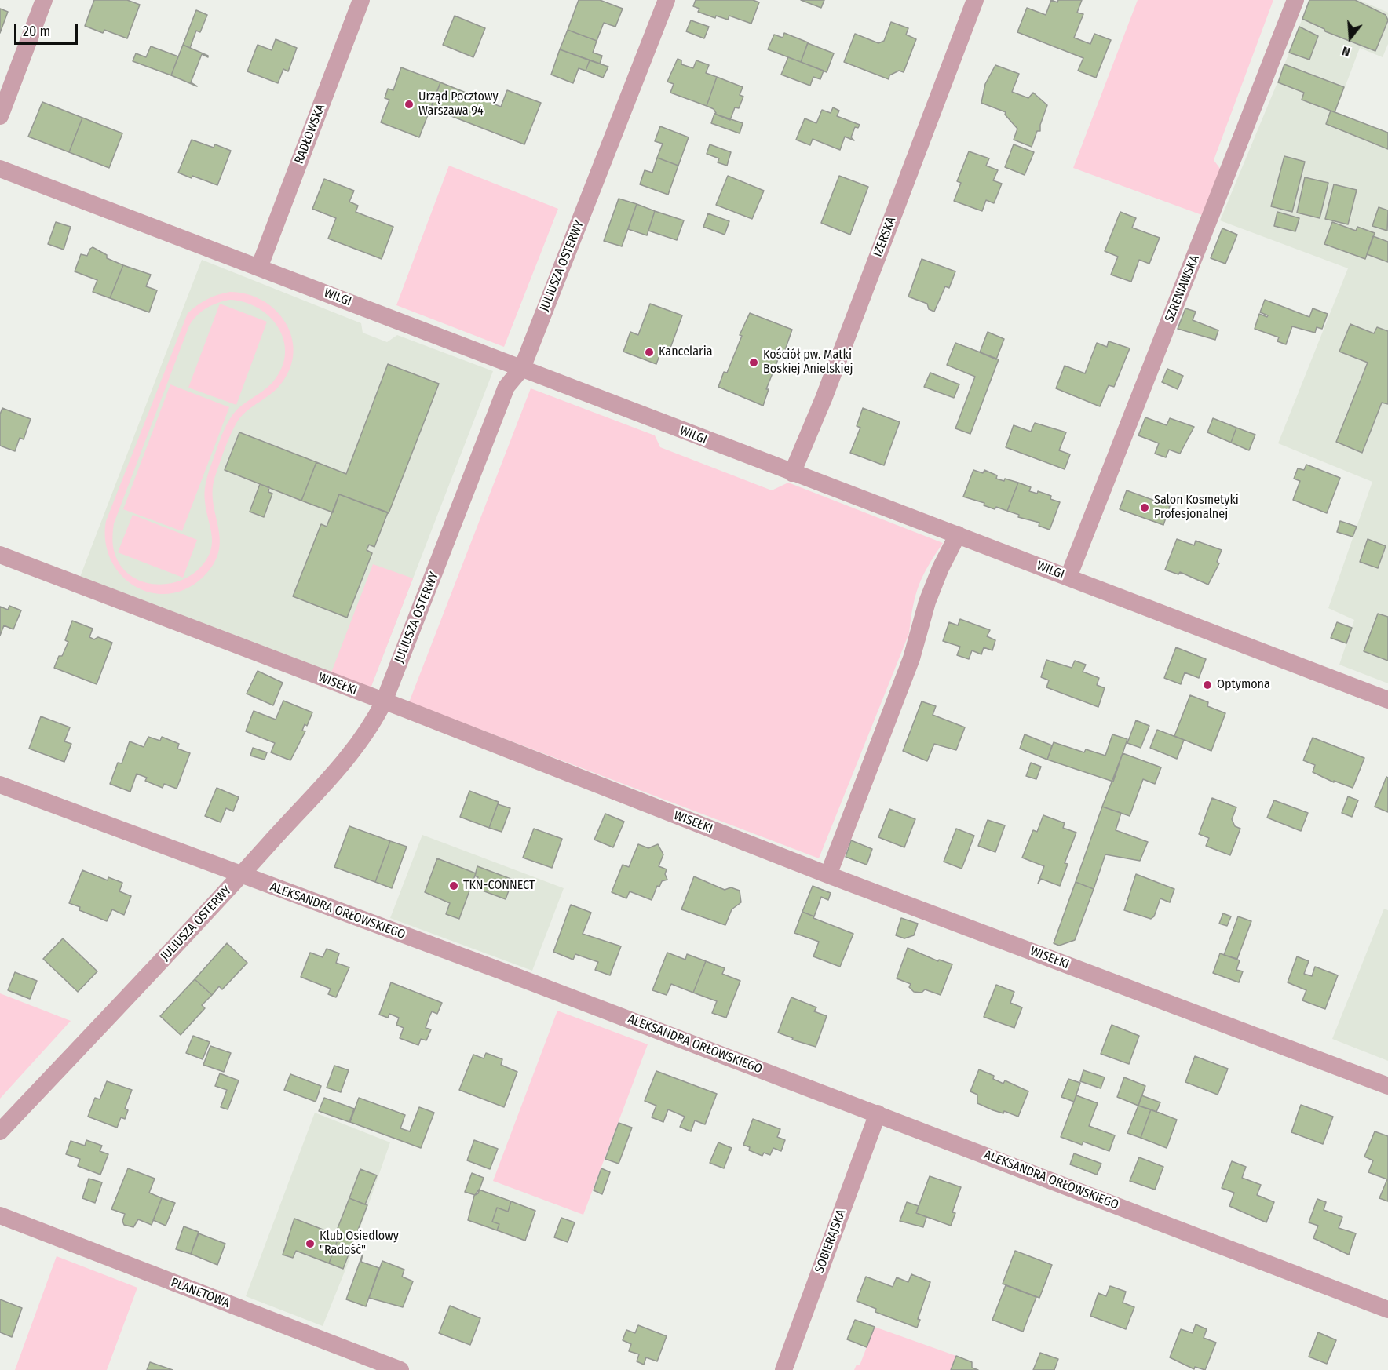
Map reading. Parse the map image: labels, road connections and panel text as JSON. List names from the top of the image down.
{
  "streets": {
    "street": [
      "RADŁOWSKA",
      "IZERSKA",
      "JULIUSZA OSTERWY",
      "SZRENIAWSKA",
      "WILGI",
      "WISEŁKI",
      "ALEKSANDRA ORŁOWSKIEGO",
      "SOBIERAJSKA",
      "PLANETOWA"
    ]
  },
  "crossings": [
    ["RADŁOWSKA", "WILGI"],
    ["IZERSKA", "WILGI"],
    ["JULIUSZA OSTERWY", "WILGI"],
    ["JULIUSZA OSTERWY", "WISEŁKI"],
    ["JULIUSZA OSTERWY", "ALEKSANDRA ORŁOWSKIEGO"],
    ["SZRENIAWSKA", "WILGI"],
    ["ALEKSANDRA ORŁOWSKIEGO", "SOBIERAJSKA"]
  ],
  "places": [
    "Urząd Pocztowy Warszawa 94",
    "Kancelaria",
    "Kościół pw. Matki Boskiej Anielskiej",
    "Salon Kosmetyki Profesjonalnej",
    "Optymona",
    "TKN-CONNECT",
    "Klub Osiedlowy \"Radość\""
  ],
  "scale_bar": "20 m",
  "north": "bottom"
}
